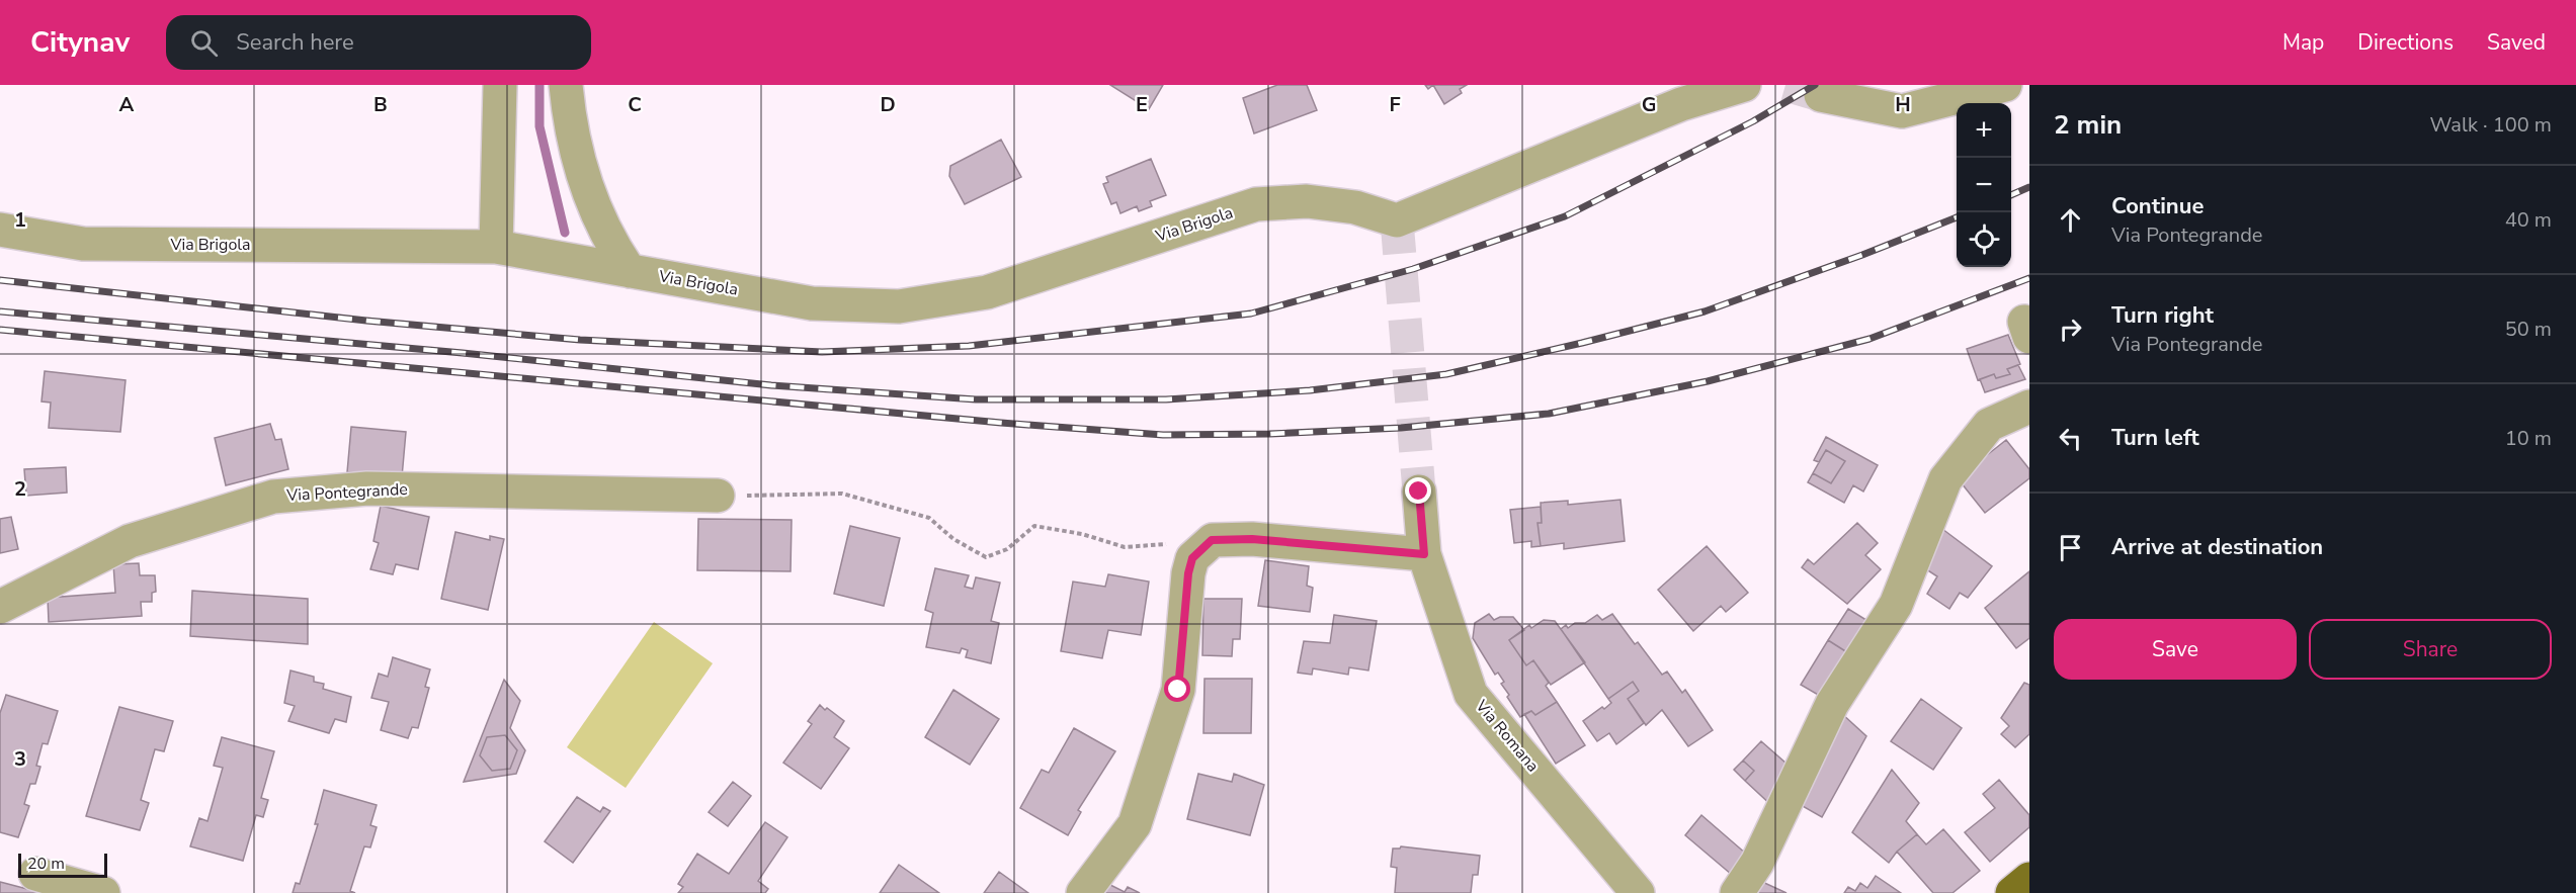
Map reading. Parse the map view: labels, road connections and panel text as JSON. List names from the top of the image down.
{
  "streets": {
    "street": ["Via Brigola", "Via Pontegrande", "Via Romana"]
  },
  "scale_bar": "20 m",
  "page": {
    "header": "Citynav",
    "search": "Search here",
    "nav": ["Map", "Directions", "Saved"],
    "heading": ["2 min", "Walk · 100 m"],
    "map_buttons": ["+", "−"],
    "list": [
      ["Continue", "Via Pontegrande", "40 m"],
      ["Turn right", "Via Pontegrande", "50 m"],
      ["Turn left", "10 m"],
      "Arrive at destination"
    ],
    "buttons": ["Save", "Share"],
    "scale": "20 m"
  },
  "grid": {
    "columns": [
      "A",
      "B",
      "C",
      "D",
      "E",
      "F",
      "G",
      "H"
    ],
    "rows": ["1", "2", "3"]
  }
}
